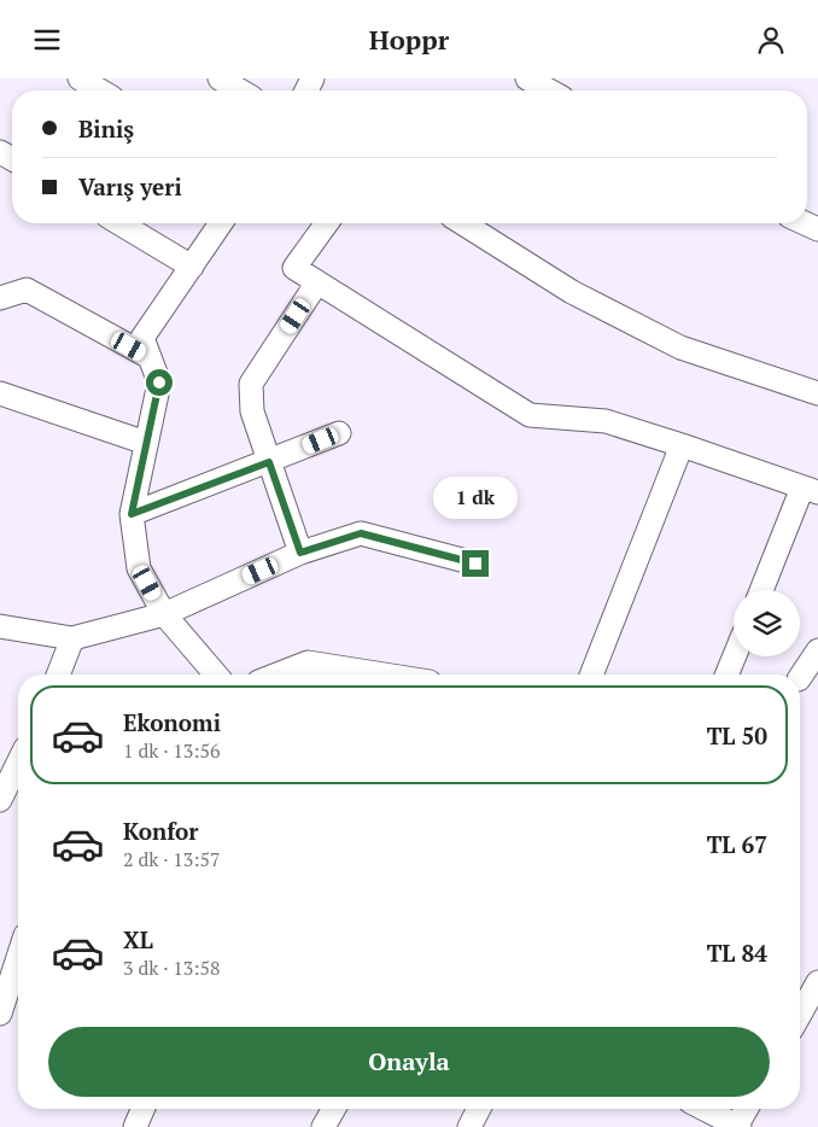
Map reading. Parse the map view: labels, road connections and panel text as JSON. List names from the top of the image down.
{
  "page": {
    "header": "Hoppr",
    "banner": ["Biniş", "Varış yeri"],
    "bubble": "1 dk",
    "list": [
      {
        "name": "Ekonomi",
        "note": "1 dk · 13:56",
        "value": "TL 50"
      },
      {
        "name": "Konfor",
        "note": "2 dk · 13:57",
        "value": "TL 67"
      },
      {
        "name": "XL",
        "note": "3 dk · 13:58",
        "value": "TL 84"
      }
    ],
    "buttons": "Onayla"
  }
}
